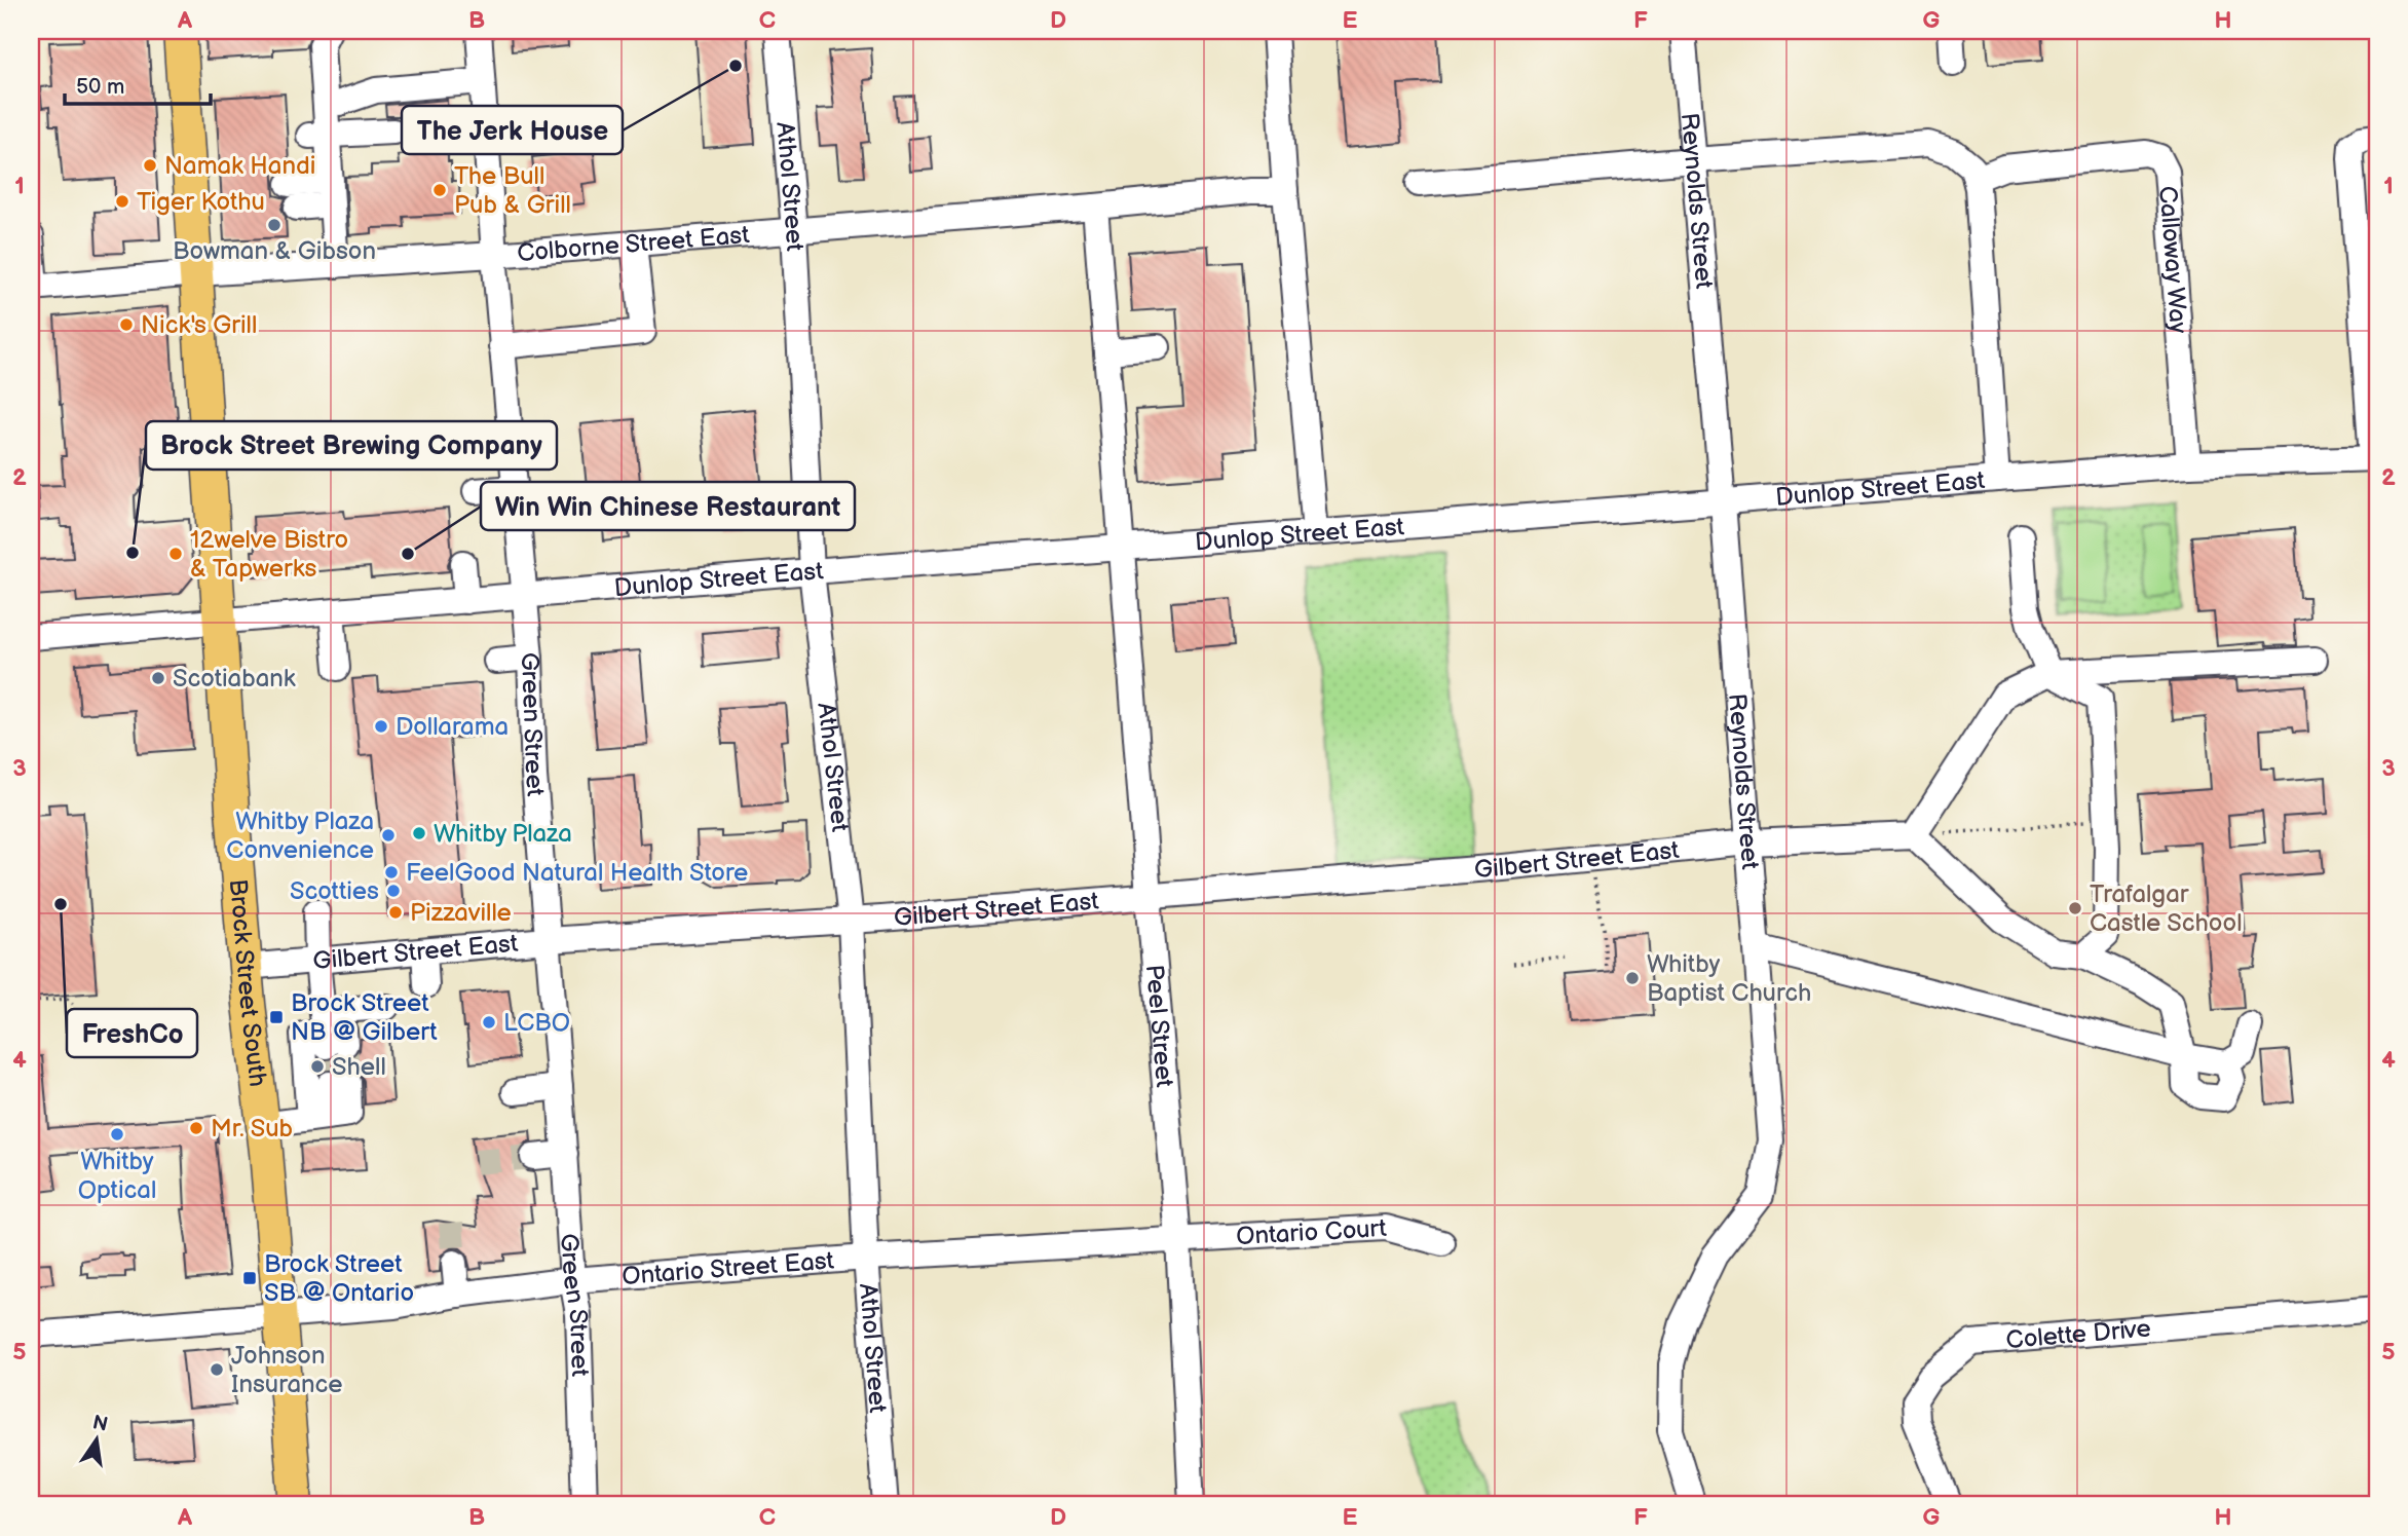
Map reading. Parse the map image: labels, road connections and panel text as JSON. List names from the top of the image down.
{
  "streets": {
    "main road": ["Brock Street South"],
    "street": [
      "Athol Street",
      "Reynolds Street",
      "Colborne Street East",
      "Calloway Way",
      "Dunlop Street East",
      "Green Street",
      "Gilbert Street East",
      "Peel Street",
      "Ontario Court",
      "Ontario Street East",
      "Colette Drive"
    ]
  },
  "crossings": [
    ["Athol Street", "Colborne Street East"],
    ["Athol Street", "Dunlop Street East"],
    ["Athol Street", "Gilbert Street East"],
    ["Athol Street", "Ontario Street East"],
    ["Reynolds Street", "Dunlop Street East"],
    ["Reynolds Street", "Gilbert Street East"],
    ["Colborne Street East", "Green Street"],
    ["Colborne Street East", "Brock Street South"],
    ["Colborne Street East", "Peel Street"],
    ["Calloway Way", "Dunlop Street East"],
    ["Dunlop Street East", "Green Street"],
    ["Dunlop Street East", "Brock Street South"],
    ["Dunlop Street East", "Peel Street"],
    ["Green Street", "Gilbert Street East"],
    ["Green Street", "Ontario Street East"],
    ["Gilbert Street East", "Brock Street South"],
    ["Gilbert Street East", "Peel Street"],
    ["Brock Street South", "Ontario Street East"],
    ["Peel Street", "Ontario Court"],
    ["Peel Street", "Ontario Street East"],
    ["Ontario Court", "Ontario Street East"]
  ],
  "places": {
    "other": [
      "The Jerk House",
      "Namak Handi",
      "The Bull Pub & Grill",
      "Tiger Kothu",
      "Bowman & Gibson",
      "Nick's Grill",
      "Brock Street Brewing Company",
      "12welve Bistro & Tapwerks",
      "Win Win Chinese Restaurant",
      "Scotiabank",
      "Dollarama",
      "Whitby Plaza",
      "Whitby Plaza Convenience",
      "FeelGood Natural Health Store",
      "Scotties",
      "FreshCo",
      "Trafalgar Castle School",
      "Pizzaville",
      "Whitby Baptist Church",
      "LCBO",
      "Shell",
      "Mr. Sub",
      "Whitby Optical",
      "Johnson Insurance"
    ],
    "transit": ["Brock Street NB @ Gilbert", "Brock Street SB @ Ontario"]
  },
  "scale_bar": "50 m",
  "north": "top",
  "grid": {
    "columns": [
      "A",
      "B",
      "C",
      "D",
      "E",
      "F",
      "G",
      "H"
    ],
    "rows": [
      "1",
      "2",
      "3",
      "4",
      "5"
    ]
  }
}
